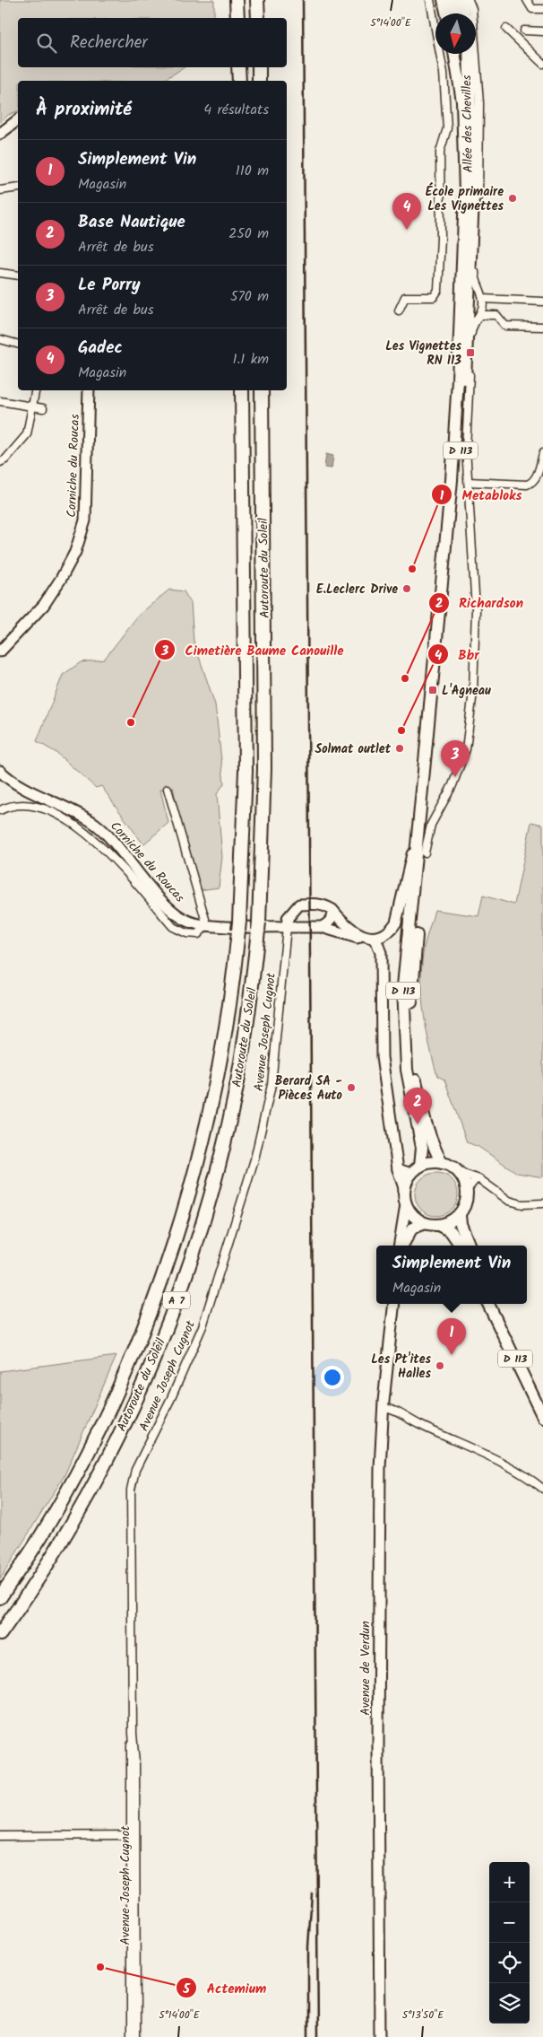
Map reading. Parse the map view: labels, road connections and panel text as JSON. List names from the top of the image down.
{
  "streets": {
    "highway": ["Autoroute du Soleil", "A 7"],
    "main road": ["D 113", "Corniche du Roucas", "Avenue de Verdun"],
    "street": ["Allée des Chevilles", "Avenue Joseph Cugnot"]
  },
  "crossings": [
    ["Corniche du Roucas", "Avenue Joseph Cugnot"]
  ],
  "places": {
    "other": [
      "École primaire Les Vignettes",
      "Metabloks",
      "E.Leclerc Drive",
      "Richardson",
      "Cimetière Baume Canouille",
      "Bbr",
      "Solmat outlet",
      "Berard SA - Pièces Auto",
      "Les Pt'ites Halles",
      "Actemium"
    ],
    "transit": ["Les Vignettes RN 113", "L'Agneau"]
  },
  "north": "bottom",
  "page": {
    "search": "Rechercher",
    "heading": ["À proximité", "4 résultats"],
    "list": [
      {
        "mark": "1",
        "name": "Simplement Vin",
        "note": "Magasin",
        "value": "110 m"
      },
      {
        "mark": "2",
        "name": "Base Nautique",
        "note": "Arrêt de bus",
        "value": "250 m"
      },
      {
        "mark": "3",
        "name": "Le Porry",
        "note": "Arrêt de bus",
        "value": "570 m"
      },
      {
        "mark": "4",
        "name": "Gadec",
        "note": "Magasin",
        "value": "1.1 km"
      }
    ],
    "pins": [
      "4",
      "3",
      "2",
      "1"
    ],
    "popup": ["Simplement Vin", "Magasin"],
    "map_buttons": ["+", "−"]
  },
  "coordinates": ["5°14'00\"E", "5°13'50\"E"]
}
